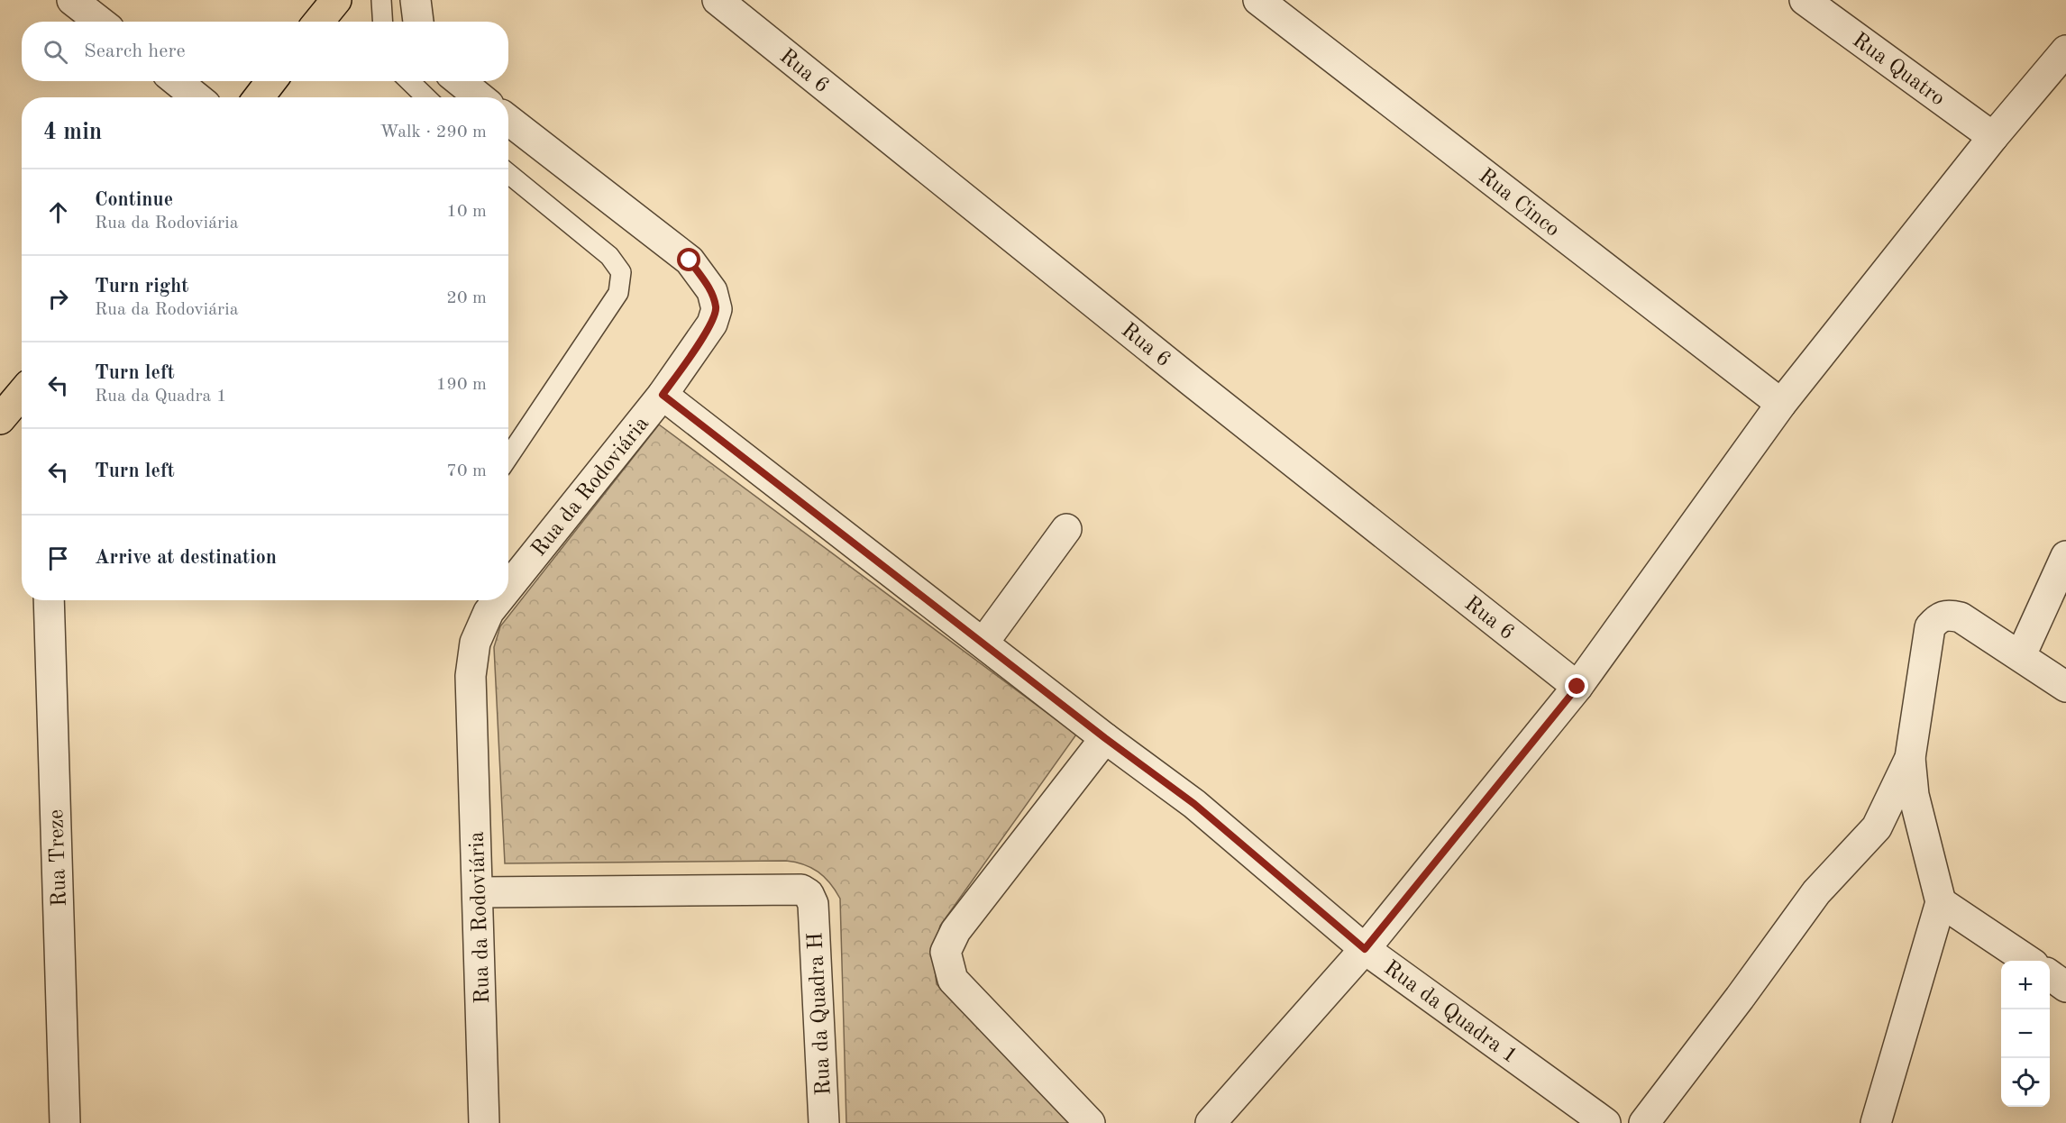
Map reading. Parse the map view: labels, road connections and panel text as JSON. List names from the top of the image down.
{
  "streets": {
    "street": [
      "Rua Quatro",
      "Rua 6",
      "Rua Cinco",
      "Rua da Rodoviária",
      "Rua Treze",
      "Rua da Quadra 1",
      "Rua da Quadra H"
    ]
  },
  "crossings": [
    ["Rua da Rodoviária", "Rua da Quadra 1"],
    ["Rua da Rodoviária", "Rua da Quadra H"]
  ],
  "page": {
    "search": "Search here",
    "heading": ["4 min", "Walk · 290 m"],
    "list": [
      ["Continue", "Rua da Rodoviária", "10 m"],
      ["Turn right", "Rua da Rodoviária", "20 m"],
      ["Turn left", "Rua da Quadra 1", "190 m"],
      ["Turn left", "70 m"],
      "Arrive at destination"
    ],
    "map_buttons": ["+", "−"]
  }
}
